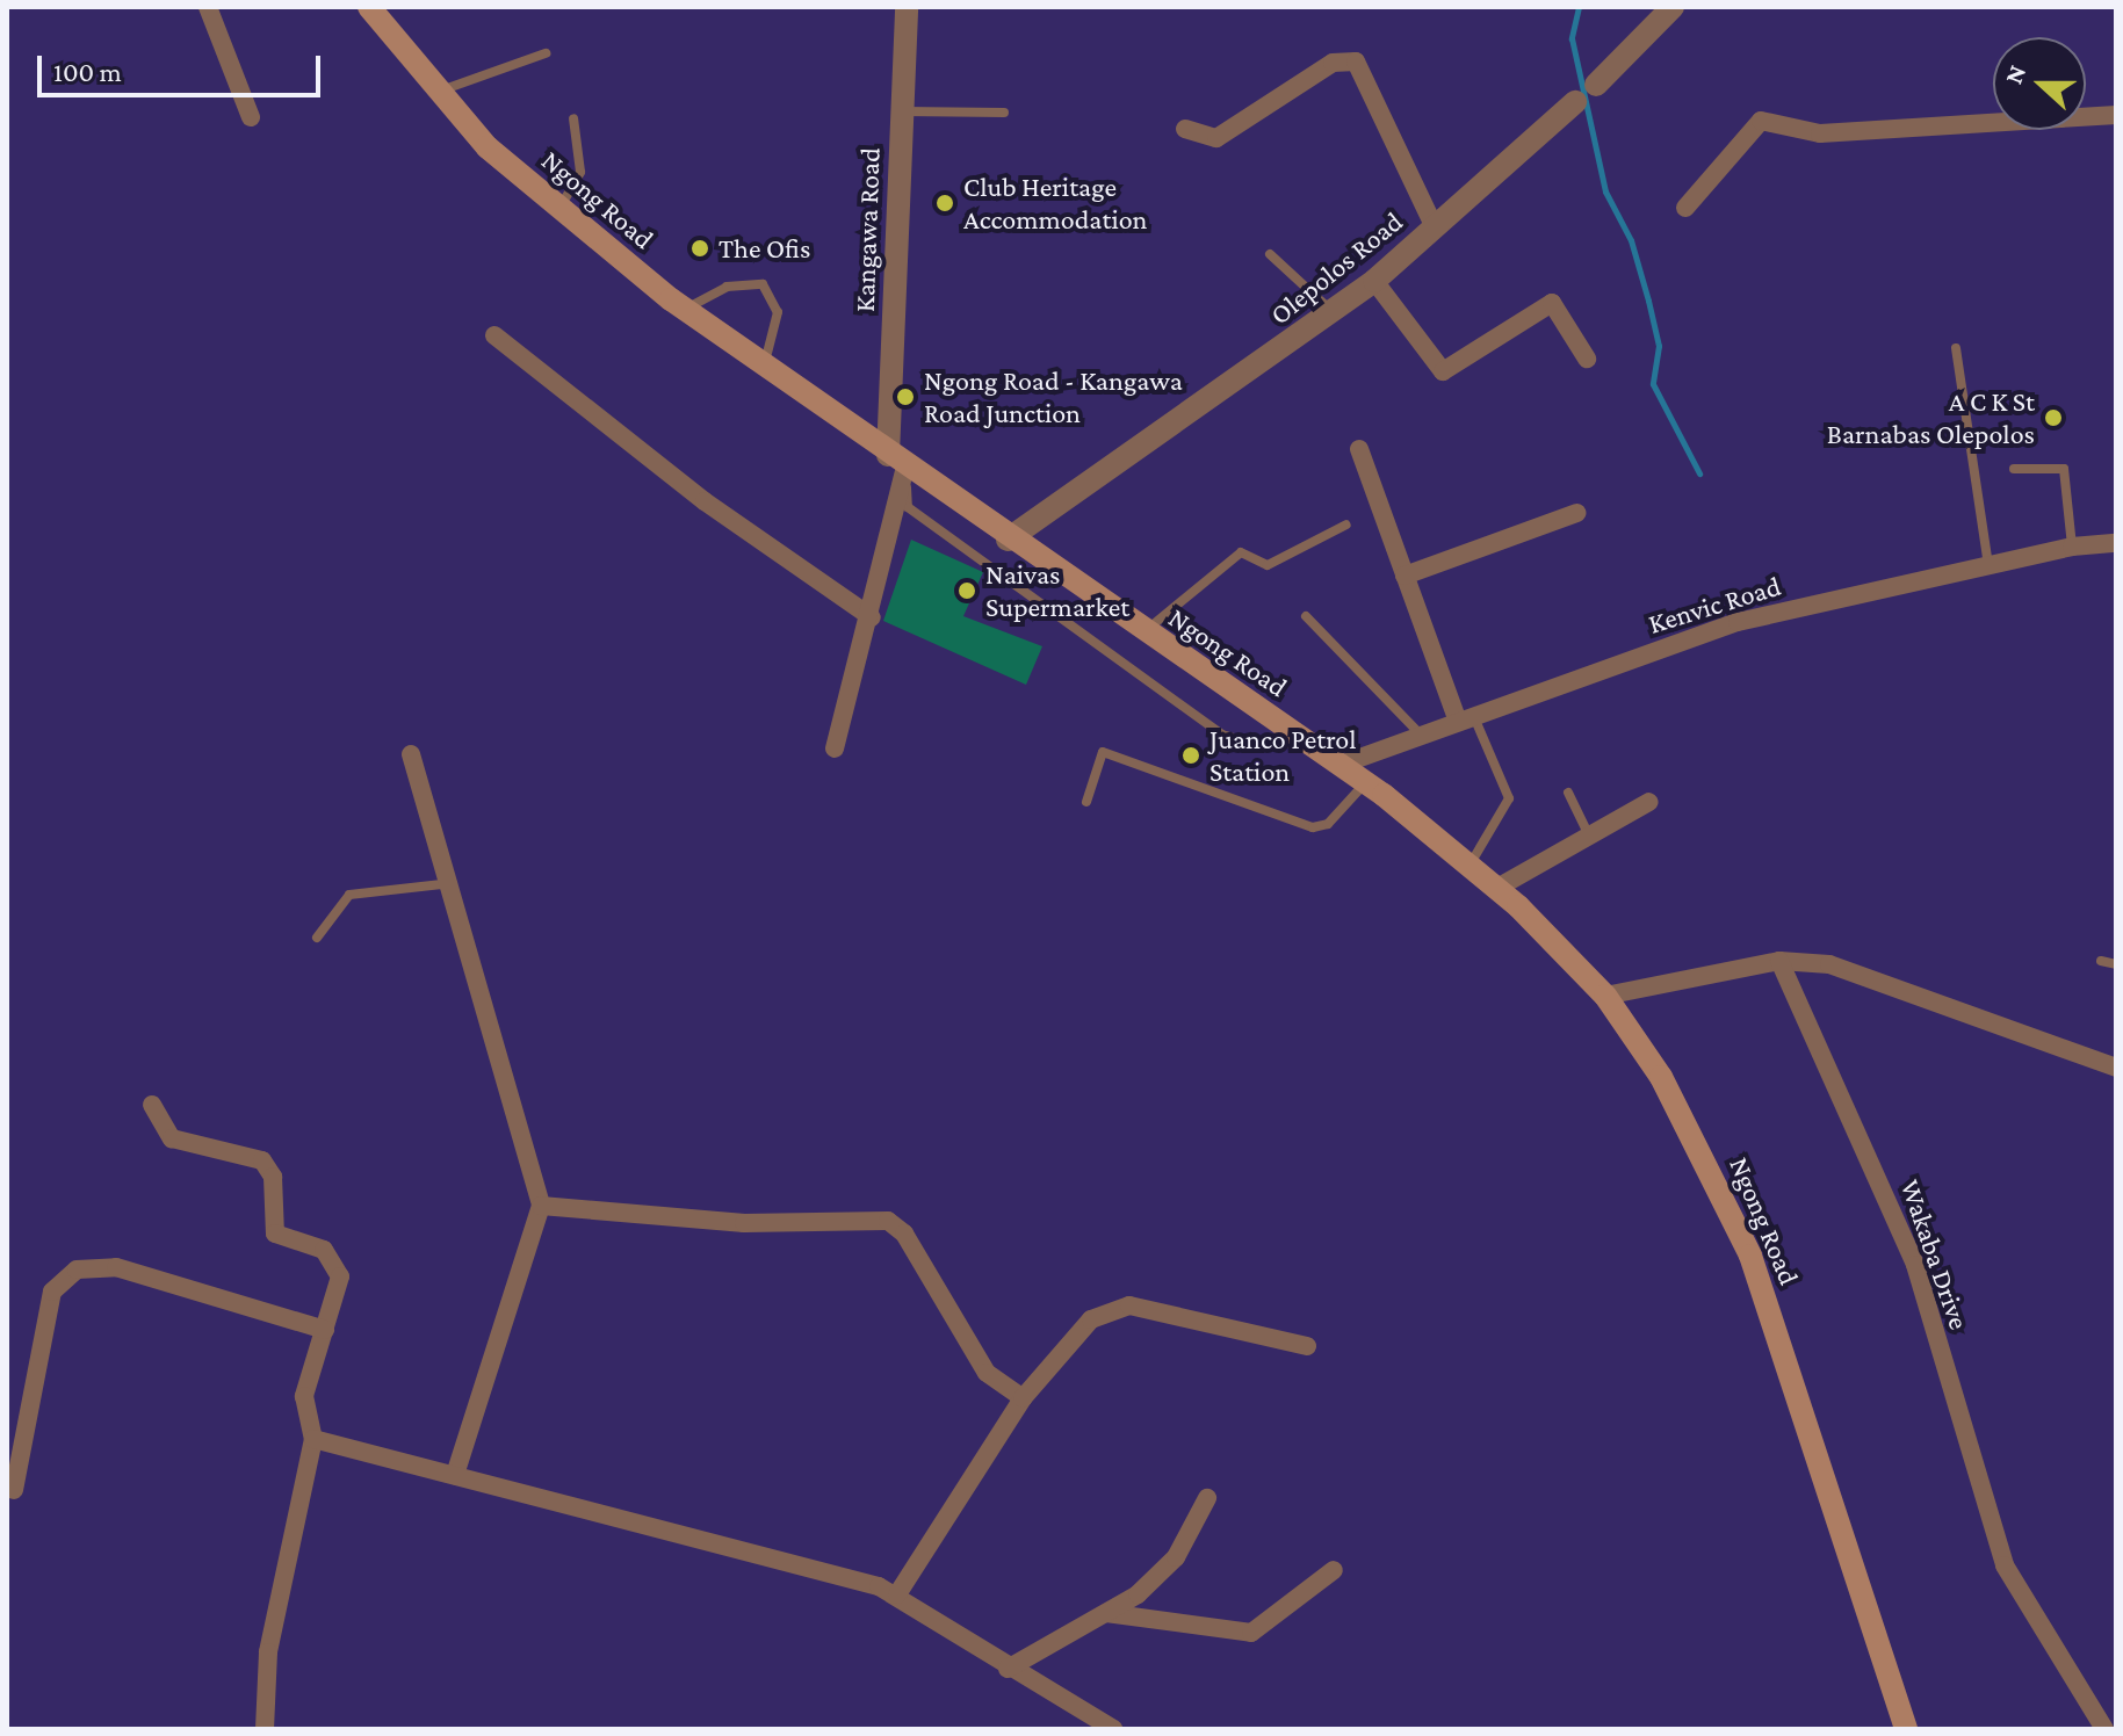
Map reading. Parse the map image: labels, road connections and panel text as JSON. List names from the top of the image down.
{
  "streets": {
    "main road": ["Ngong Road"],
    "street": [
      "Kangawa Road",
      "Olepolos Road",
      "Kenvic Road",
      "Wakaba Drive"
    ]
  },
  "crossings": [
    ["Ngong Road", "Kangawa Road"],
    ["Ngong Road", "Olepolos Road"],
    ["Ngong Road", "Kenvic Road"]
  ],
  "places": [
    "Club Heritage Accommodation",
    "The Ofis",
    "Ngong Road - Kangawa Road Junction",
    "A C K St Barnabas Olepolos",
    "Naivas Supermarket",
    "Juanco Petrol Station"
  ],
  "scale_bar": "100 m",
  "north": "left"
}
